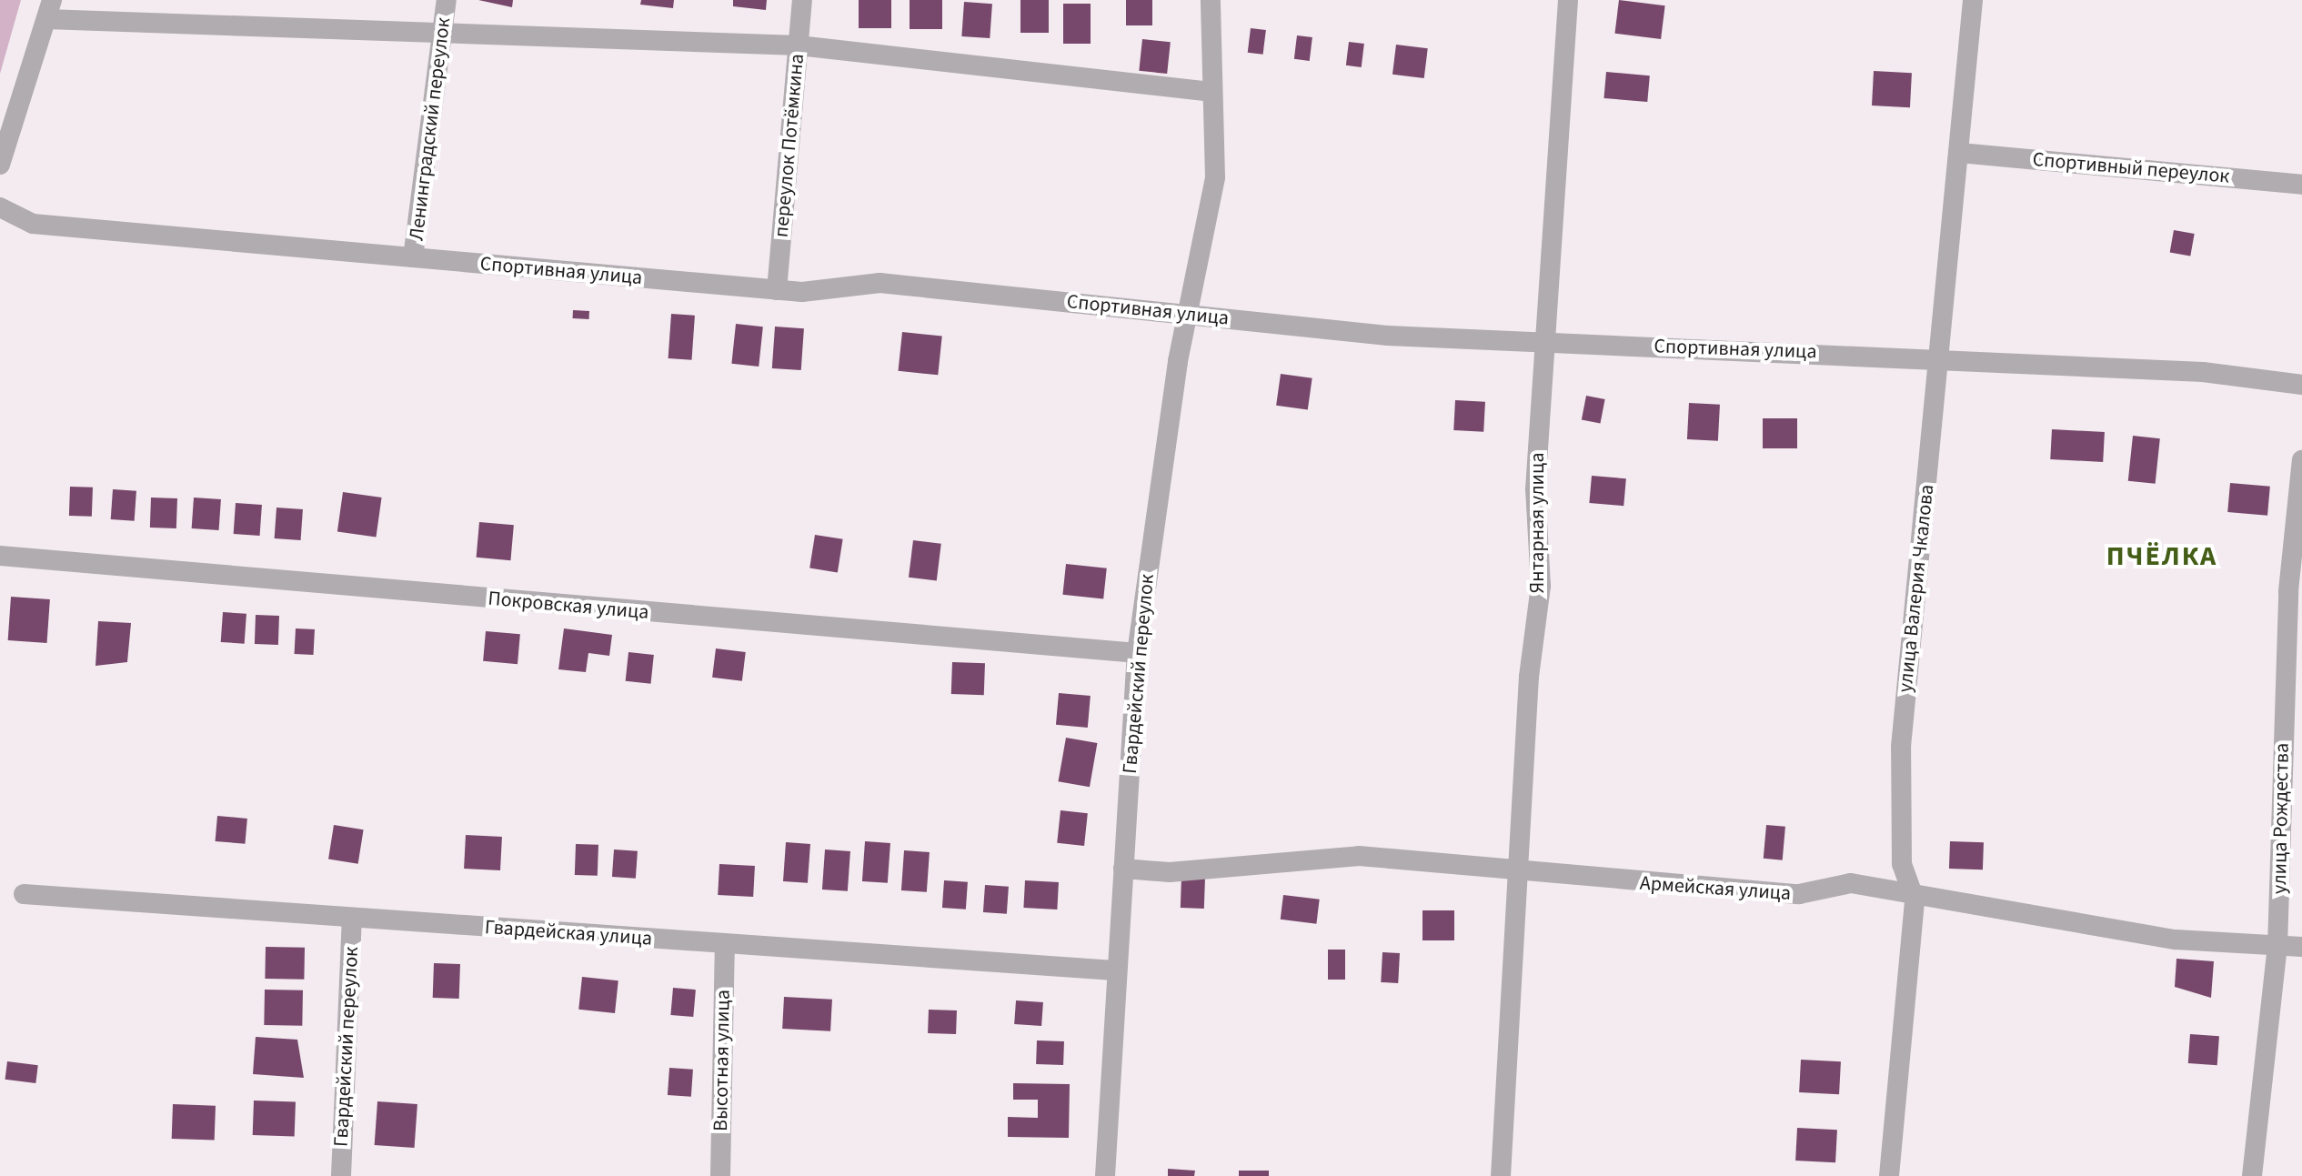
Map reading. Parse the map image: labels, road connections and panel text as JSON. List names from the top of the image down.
{
  "streets": {
    "street": [
      "Ленинградский переулок",
      "переулок Потёмкина",
      "Спортивный переулок",
      "Спортивная улица",
      "Янтарная улица",
      "улица Валерия Чкалова",
      "Покровская улица",
      "Гвардейский переулок",
      "улица Рождества",
      "Армейская улица",
      "Гвардейская улица",
      "Высотная улица"
    ]
  },
  "crossings": [
    ["Ленинградский переулок", "Спортивная улица"],
    ["переулок Потёмкина", "Спортивная улица"],
    ["Спортивный переулок", "улица Валерия Чкалова"],
    ["Спортивная улица", "Янтарная улица"],
    ["Спортивная улица", "улица Валерия Чкалова"],
    ["Спортивная улица", "Гвардейский переулок"],
    ["Янтарная улица", "Армейская улица"],
    ["улица Валерия Чкалова", "Армейская улица"],
    ["Покровская улица", "Гвардейский переулок"],
    ["Гвардейский переулок", "Армейская улица"],
    ["Гвардейский переулок", "Гвардейская улица"],
    ["улица Рождества", "Армейская улица"],
    ["Гвардейская улица", "Высотная улица"]
  ],
  "districts": ["ПЧЁЛКА"]
}
